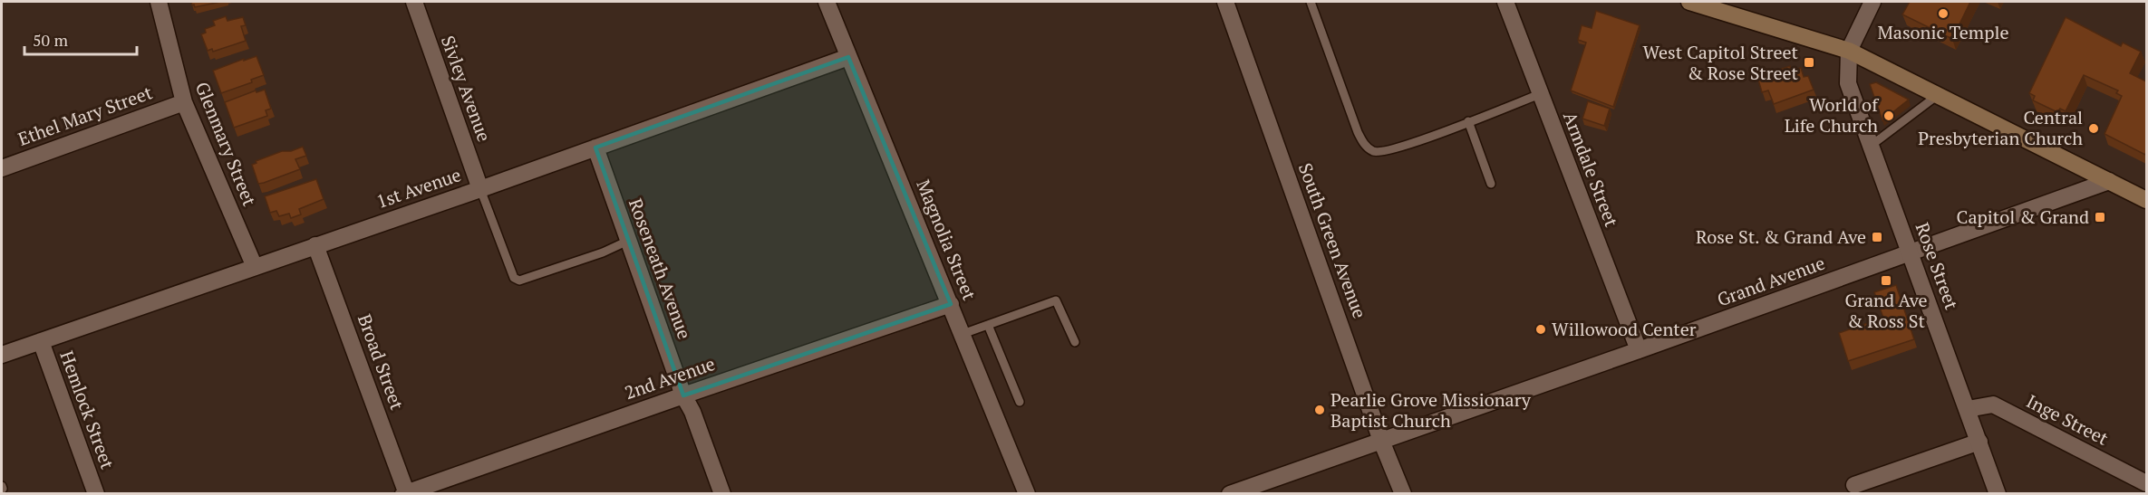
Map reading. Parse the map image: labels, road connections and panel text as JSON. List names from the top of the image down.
{
  "streets": {
    "street": [
      "Sivley Avenue",
      "Ethel Mary Street",
      "Glenmary Street",
      "Armdale Street",
      "1st Avenue",
      "Magnolia Street",
      "South Green Avenue",
      "Rose Street",
      "Roseneath Avenue",
      "Grand Avenue",
      "Broad Street",
      "2nd Avenue",
      "Hemlock Street",
      "Inge Street"
    ]
  },
  "crossings": [
    ["Sivley Avenue", "1st Avenue"],
    ["Ethel Mary Street", "Glenmary Street"],
    ["Glenmary Street", "1st Avenue"],
    ["Armdale Street", "Grand Avenue"],
    ["1st Avenue", "Magnolia Street"],
    ["1st Avenue", "Roseneath Avenue"],
    ["1st Avenue", "Broad Street"],
    ["1st Avenue", "Hemlock Street"],
    ["Magnolia Street", "2nd Avenue"],
    ["South Green Avenue", "Grand Avenue"],
    ["Rose Street", "Grand Avenue"],
    ["Rose Street", "Inge Street"],
    ["Roseneath Avenue", "2nd Avenue"],
    ["Broad Street", "2nd Avenue"]
  ],
  "places": {
    "other": [
      "Masonic Temple",
      "World of Life Church",
      "Central Presbyterian Church",
      "Willowood Center",
      "Pearlie Grove Missionary Baptist Church"
    ],
    "transit": [
      "West Capitol Street & Rose Street",
      "Capitol & Grand",
      "Rose St. & Grand Ave",
      "Grand Ave & Ross St"
    ]
  },
  "scale_bar": "50 m"
}
